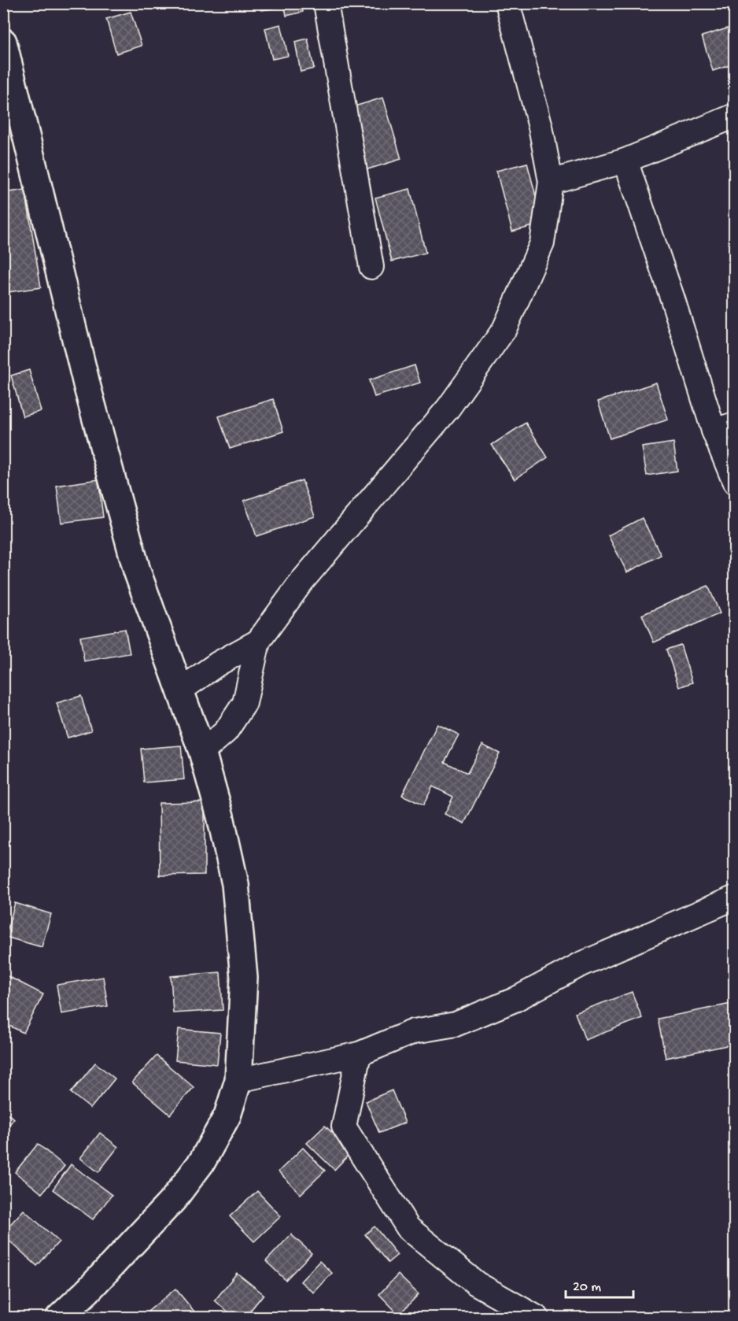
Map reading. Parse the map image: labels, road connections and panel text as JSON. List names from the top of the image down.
{
  "scale_bar": "20 m"
}
